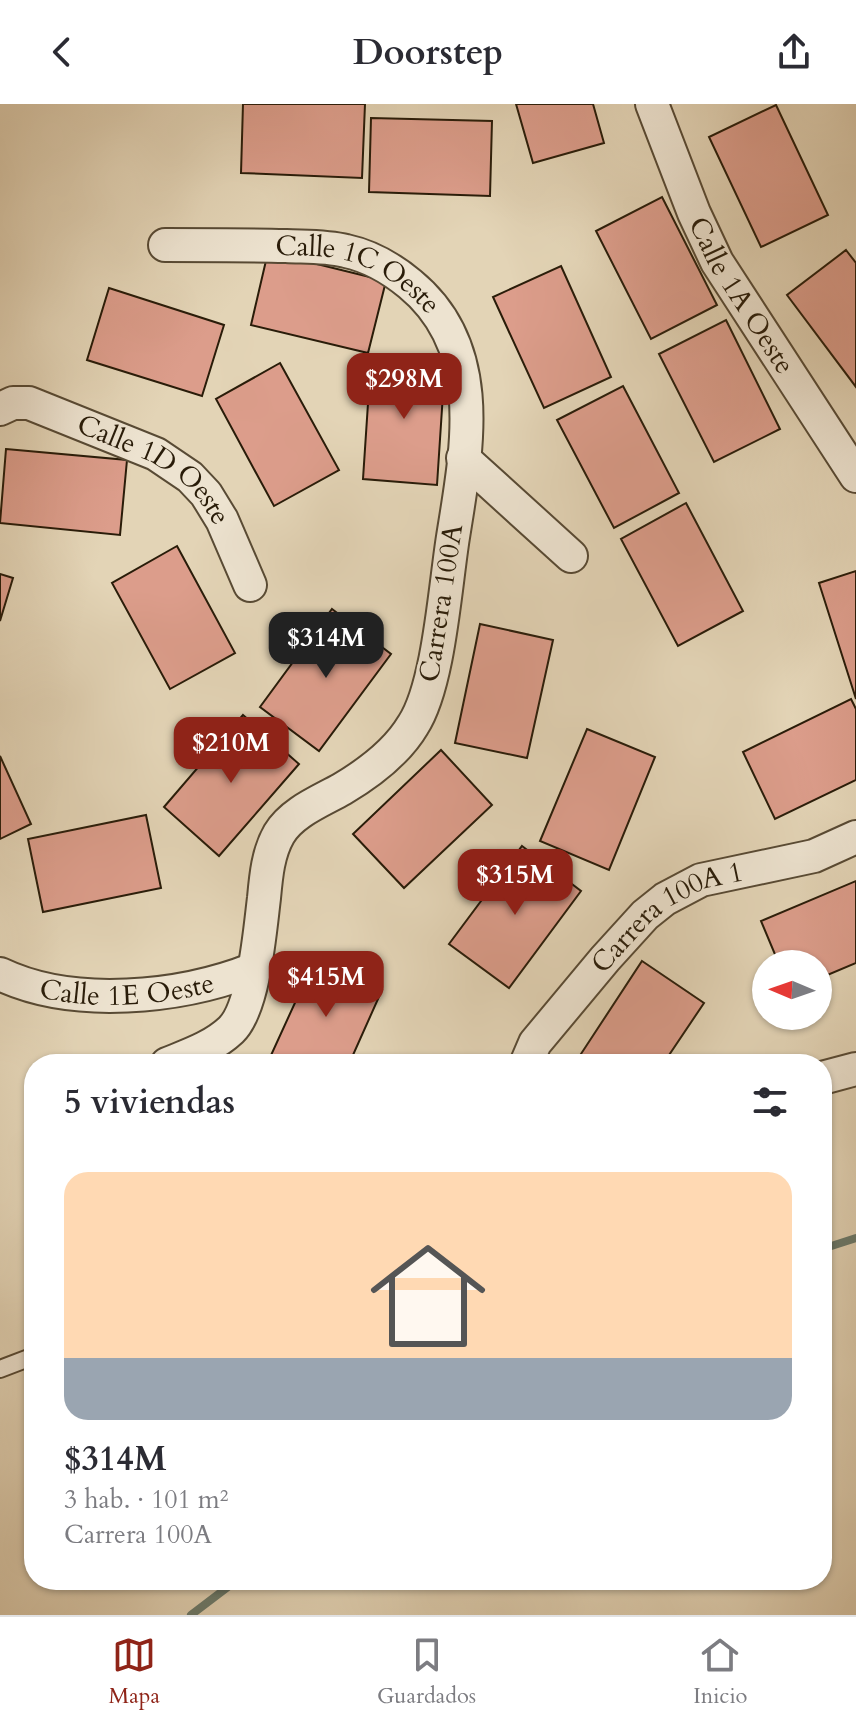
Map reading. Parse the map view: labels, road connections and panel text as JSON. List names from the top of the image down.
{
  "streets": {
    "street": [
      "Calle 1C Oeste",
      "Calle 1A Oeste",
      "Calle 1D Oeste",
      "Carrera 100A",
      "Carrera 100A 1",
      "Calle 1E Oeste"
    ]
  },
  "crossings": [
    ["Calle 1C Oeste", "Carrera 100A"],
    ["Carrera 100A", "Calle 1E Oeste"]
  ],
  "north": "left",
  "page": {
    "header": "Doorstep",
    "price": [
      "$298M",
      "$314M",
      "$210M",
      "$315M",
      "$415M"
    ],
    "heading": "5 viviendas",
    "list": [
      {
        "name": "$314M",
        "note": "3 hab. · 101 m² · Carrera 100A"
      }
    ],
    "tabs": ["Mapa", "Guardados", "Inicio"]
  }
}
